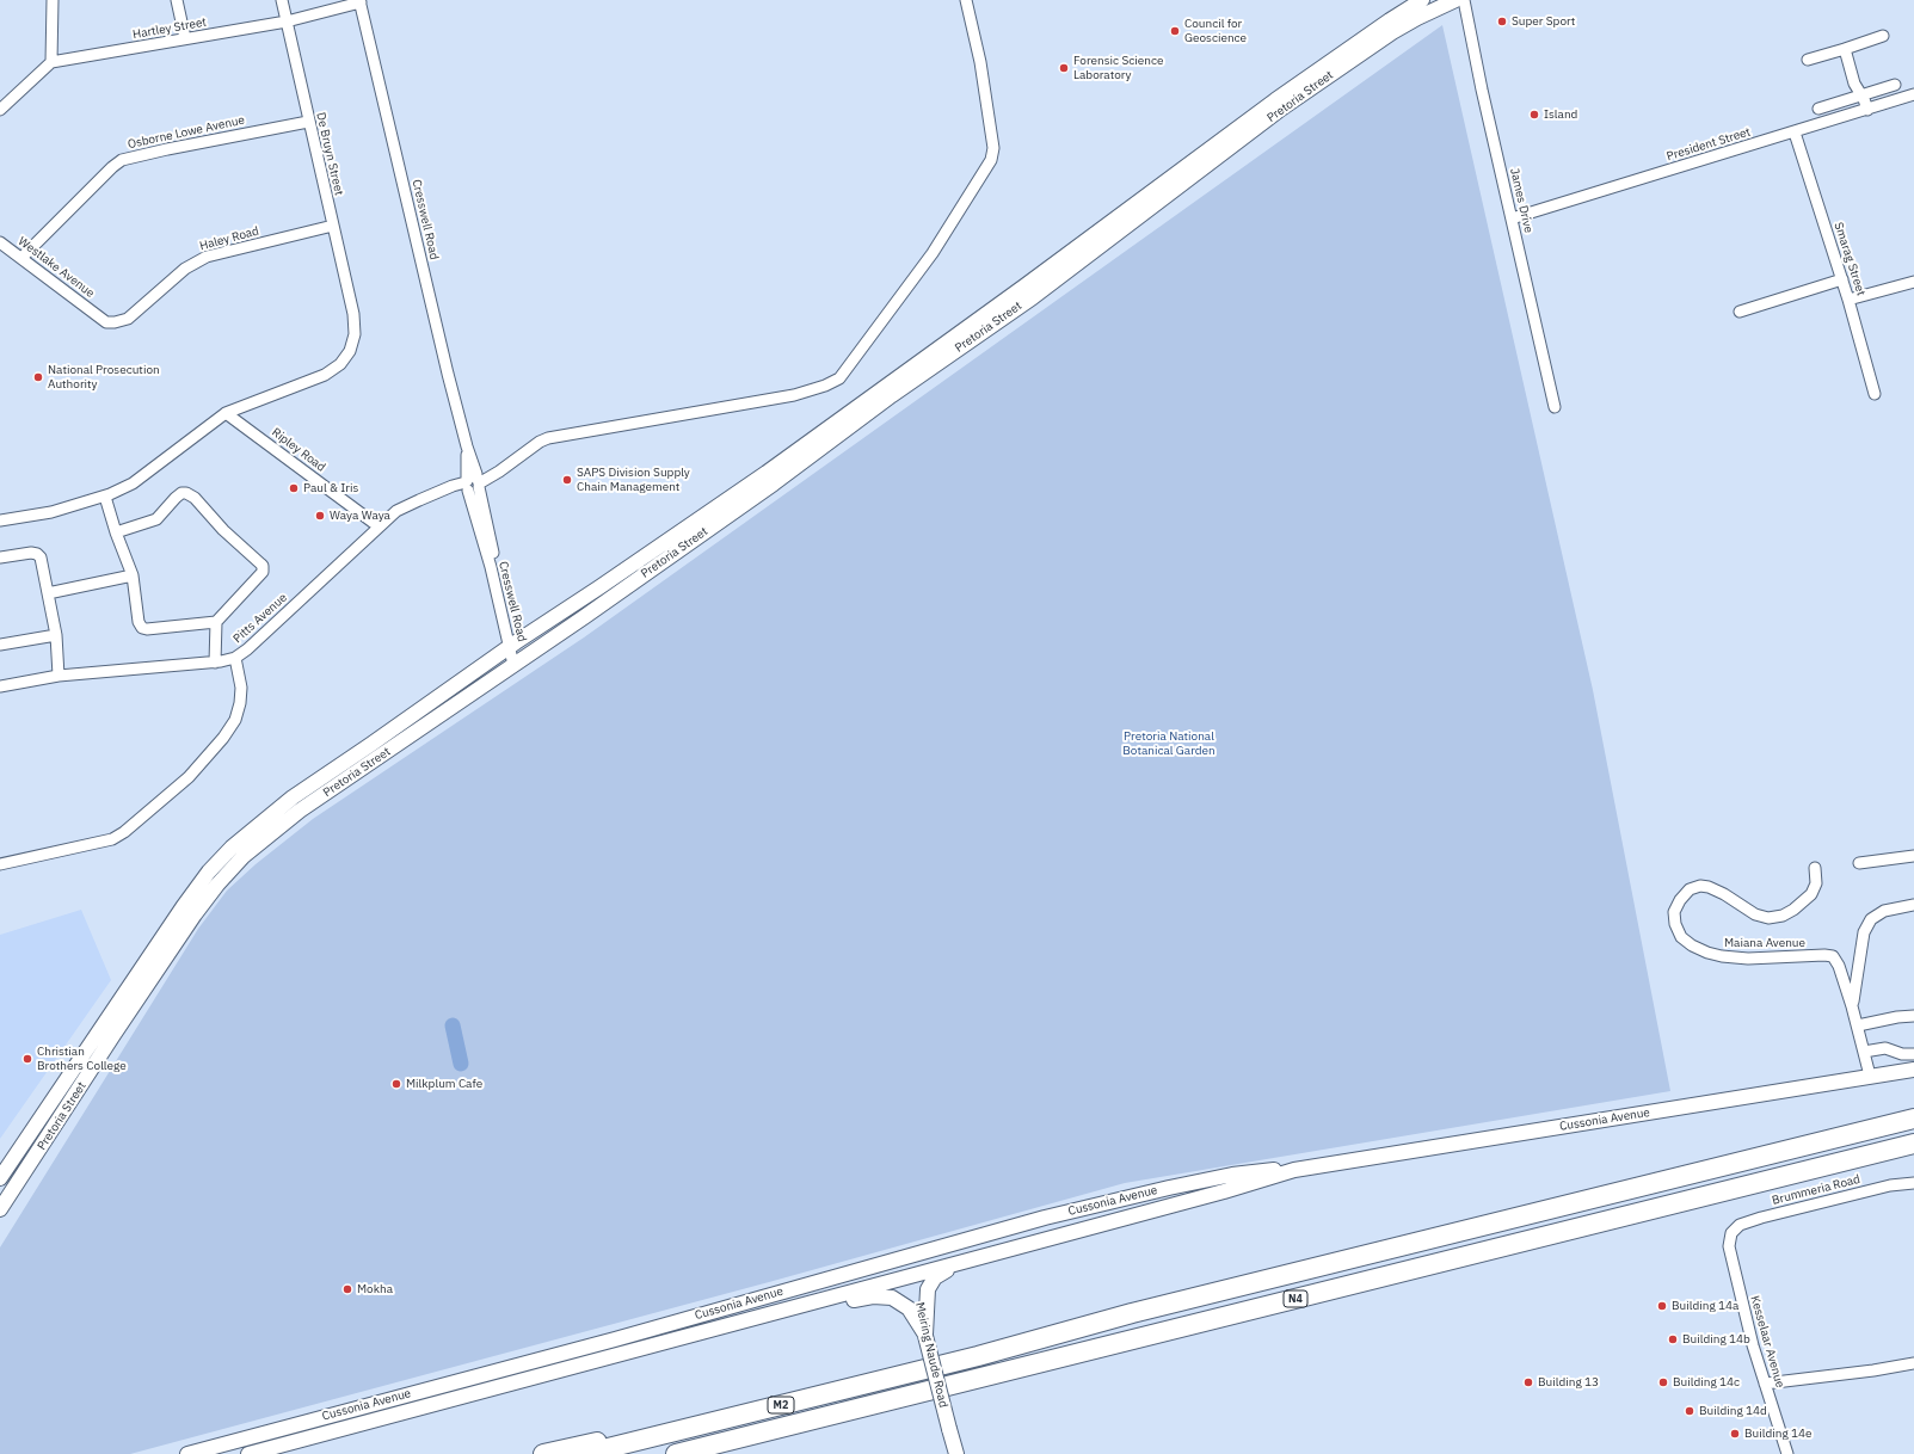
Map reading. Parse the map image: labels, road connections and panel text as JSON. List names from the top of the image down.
{
  "streets": {
    "highway": ["N4", "M2"],
    "main road": ["Pretoria Street", "Cussonia Avenue", "Meiring Naude Road"],
    "street": [
      "Hartley Street",
      "Osborne Lowe Avenue",
      "President Street",
      "De Bruyn Street",
      "James Drive",
      "Cresswell Road",
      "Haley Road",
      "Smarag Street",
      "Westlake Avenue",
      "Ripley Road",
      "Pitts Avenue",
      "Maiana Avenue",
      "Brummeria Road",
      "Kesselaar Avenue"
    ]
  },
  "crossings": [
    ["Hartley Street", "De Bruyn Street"],
    ["Hartley Street", "Cresswell Road"],
    ["Pretoria Street", "Cresswell Road"],
    ["Osborne Lowe Avenue", "De Bruyn Street"],
    ["Osborne Lowe Avenue", "Westlake Avenue"],
    ["President Street", "James Drive"],
    ["President Street", "Smarag Street"],
    ["De Bruyn Street", "Haley Road"],
    ["De Bruyn Street", "Ripley Road"],
    ["Cresswell Road", "Pitts Avenue"],
    ["Haley Road", "Westlake Avenue"],
    ["Ripley Road", "Pitts Avenue"],
    ["Maiana Avenue", "Cussonia Avenue"],
    ["Cussonia Avenue", "Meiring Naude Road"],
    ["Brummeria Road", "Kesselaar Avenue"],
    ["N4", "M2"]
  ],
  "parks": ["Pretoria National Botanical Garden"],
  "places": [
    "Super Sport",
    "Council for Geoscience",
    "Forensic Science Laboratory",
    "Island",
    "National Prosecution Authority",
    "SAPS Division Supply Chain Management",
    "Paul & Iris",
    "Waya Waya",
    "Christian Brothers College",
    "Milkplum Cafe",
    "Mokha",
    "Building 14a",
    "Building 14b",
    "Building 13",
    "Building 14c",
    "Building 14d",
    "Building 14e"
  ]
}
